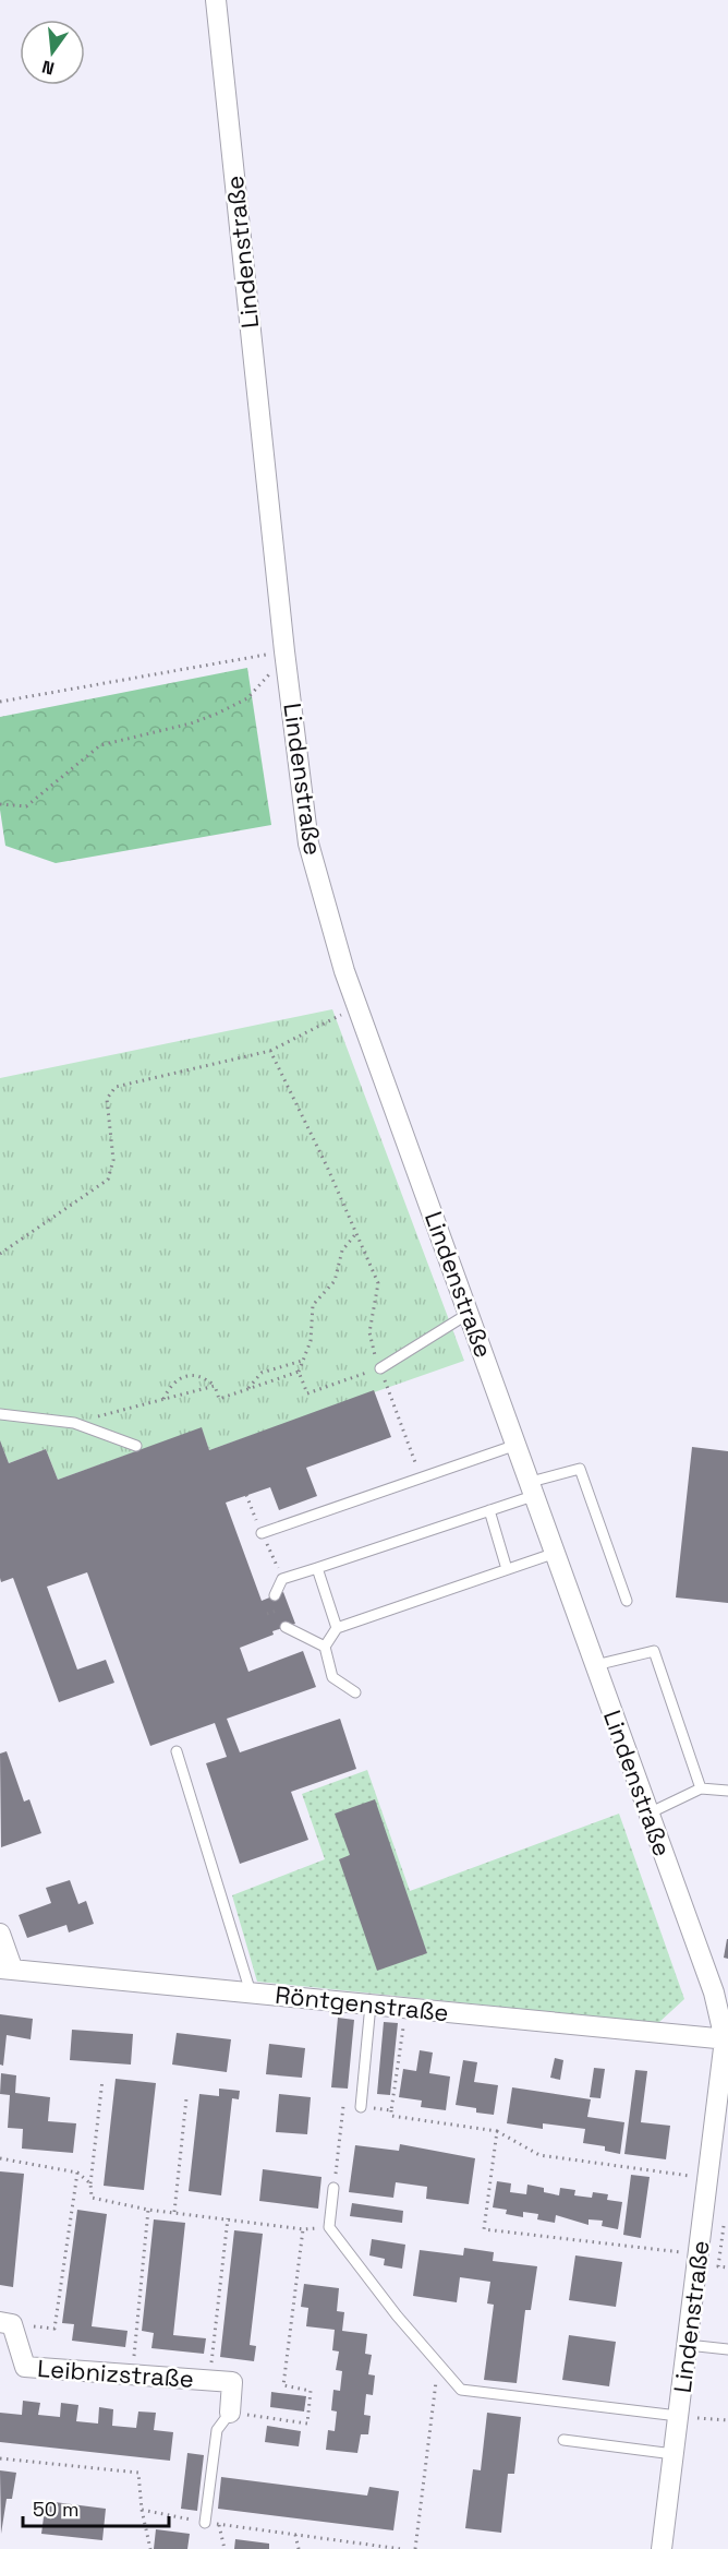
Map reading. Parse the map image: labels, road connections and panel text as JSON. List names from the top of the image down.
{
  "streets": {
    "street": ["Lindenstraße", "Röntgenstraße", "Leibnizstraße"]
  },
  "crossings": [
    ["Lindenstraße", "Röntgenstraße"]
  ],
  "scale_bar": "50 m",
  "north": "bottom"
}
